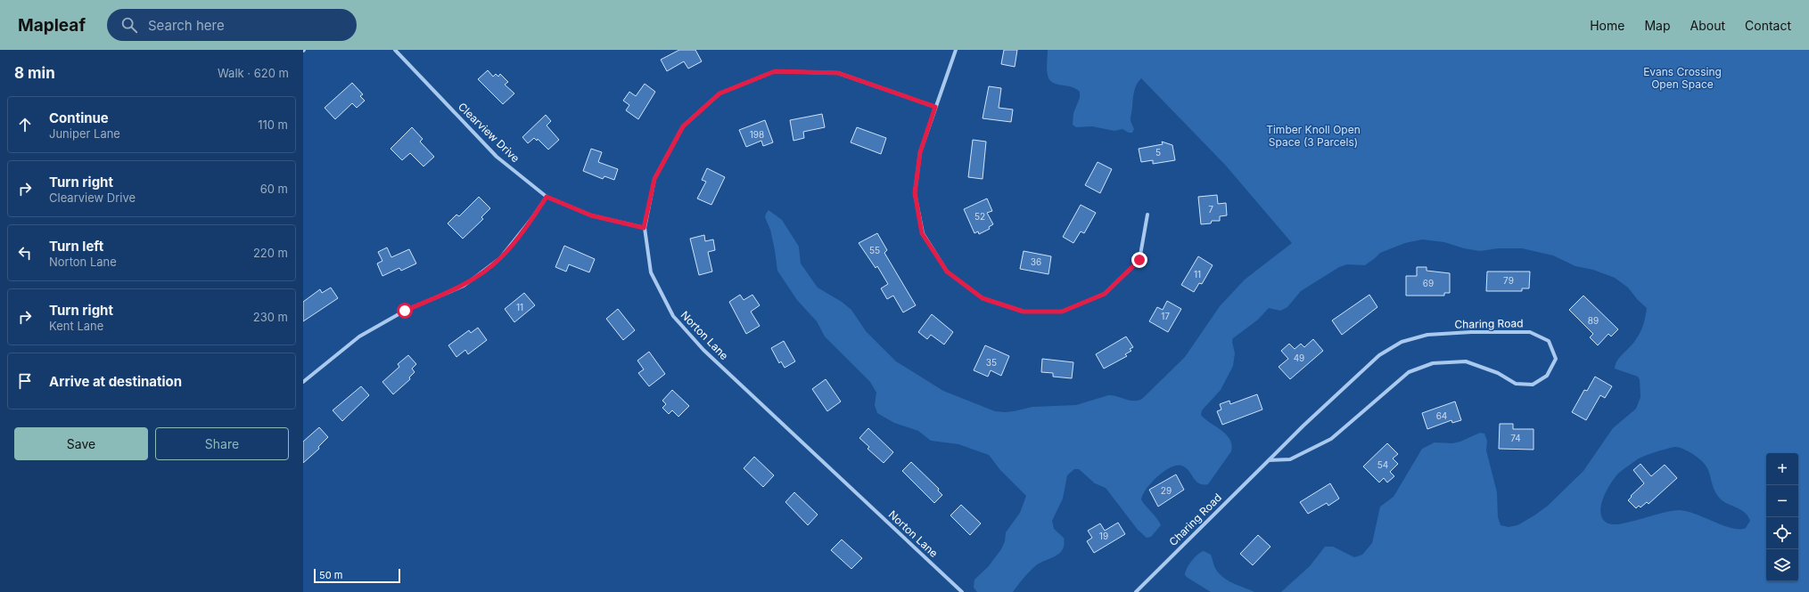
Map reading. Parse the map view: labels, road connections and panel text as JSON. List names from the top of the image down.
{
  "streets": {
    "street": ["Clearview Drive", "Charing Road", "Norton Lane"]
  },
  "crossings": [
    ["Clearview Drive", "Norton Lane"]
  ],
  "parks": ["Evans Crossing Open Space", "Timber Knoll Open Space (3 Parcels)"],
  "house_numbers": [
    "198",
    "5",
    "7",
    "52",
    "55",
    "36",
    "11",
    "79",
    "69",
    "11",
    "17",
    "89",
    "49",
    "35",
    "64",
    "74",
    "54",
    "29",
    "19"
  ],
  "scale_bar": "50 m",
  "page": {
    "header": "Mapleaf",
    "search": "Search here",
    "nav": [
      "Home",
      "Map",
      "About",
      "Contact"
    ],
    "heading": ["8 min", "Walk · 620 m"],
    "list": [
      ["Continue", "Juniper Lane", "110 m"],
      ["Turn right", "Clearview Drive", "60 m"],
      ["Turn left", "Norton Lane", "220 m"],
      ["Turn right", "Kent Lane", "230 m"],
      "Arrive at destination"
    ],
    "buttons": ["Save", "Share"],
    "map_buttons": ["+", "−"],
    "scale": "50 m"
  }
}
